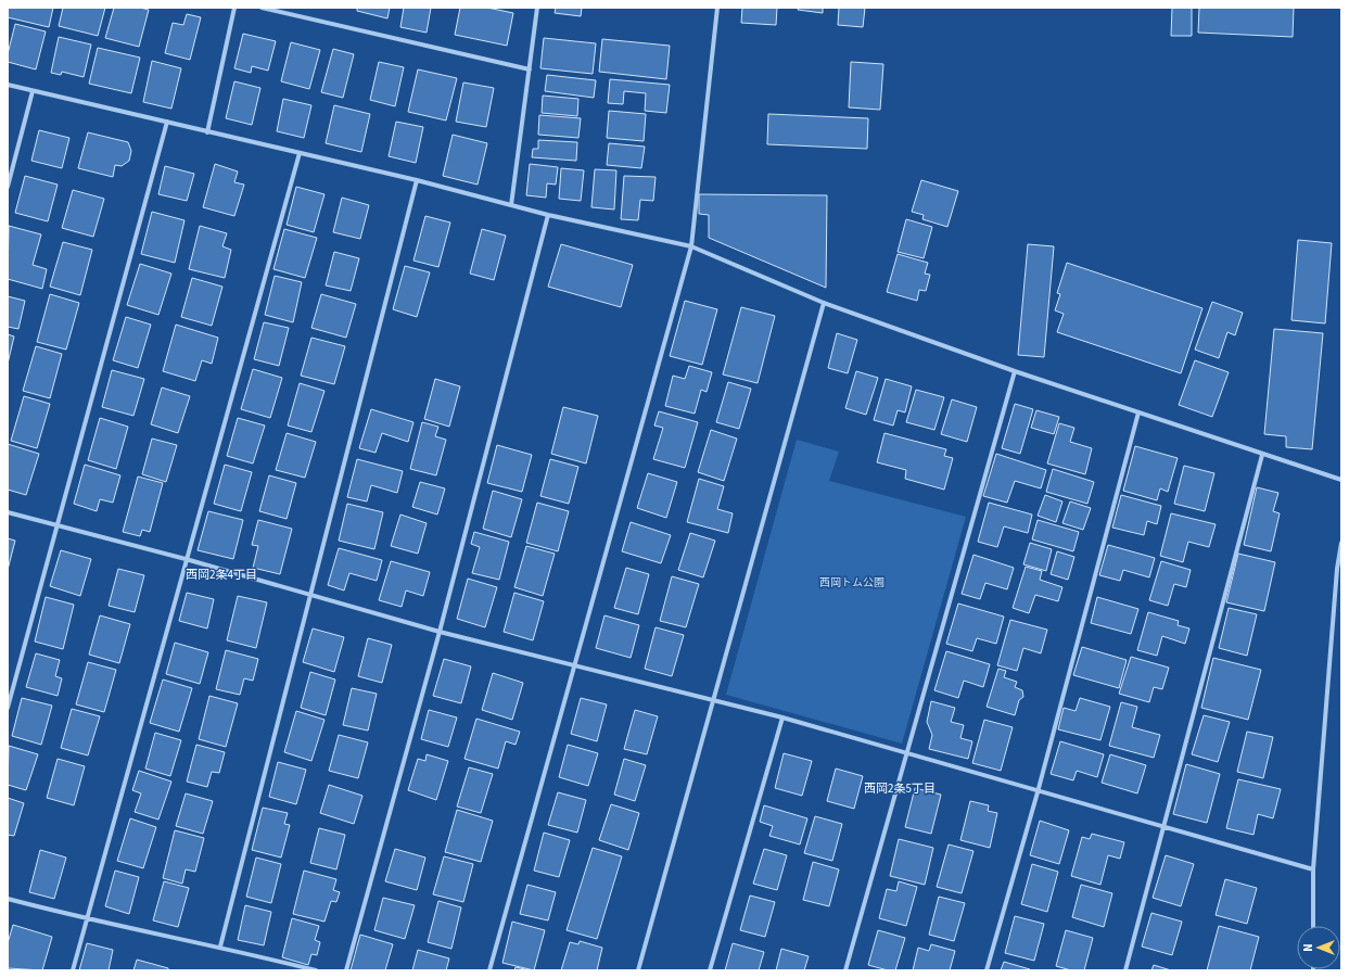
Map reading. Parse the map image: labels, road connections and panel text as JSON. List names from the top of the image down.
{
  "districts": ["西岡2条4丁目", "西岡2条5丁目"],
  "parks": ["西岡トム公園"],
  "north": "left"
}
